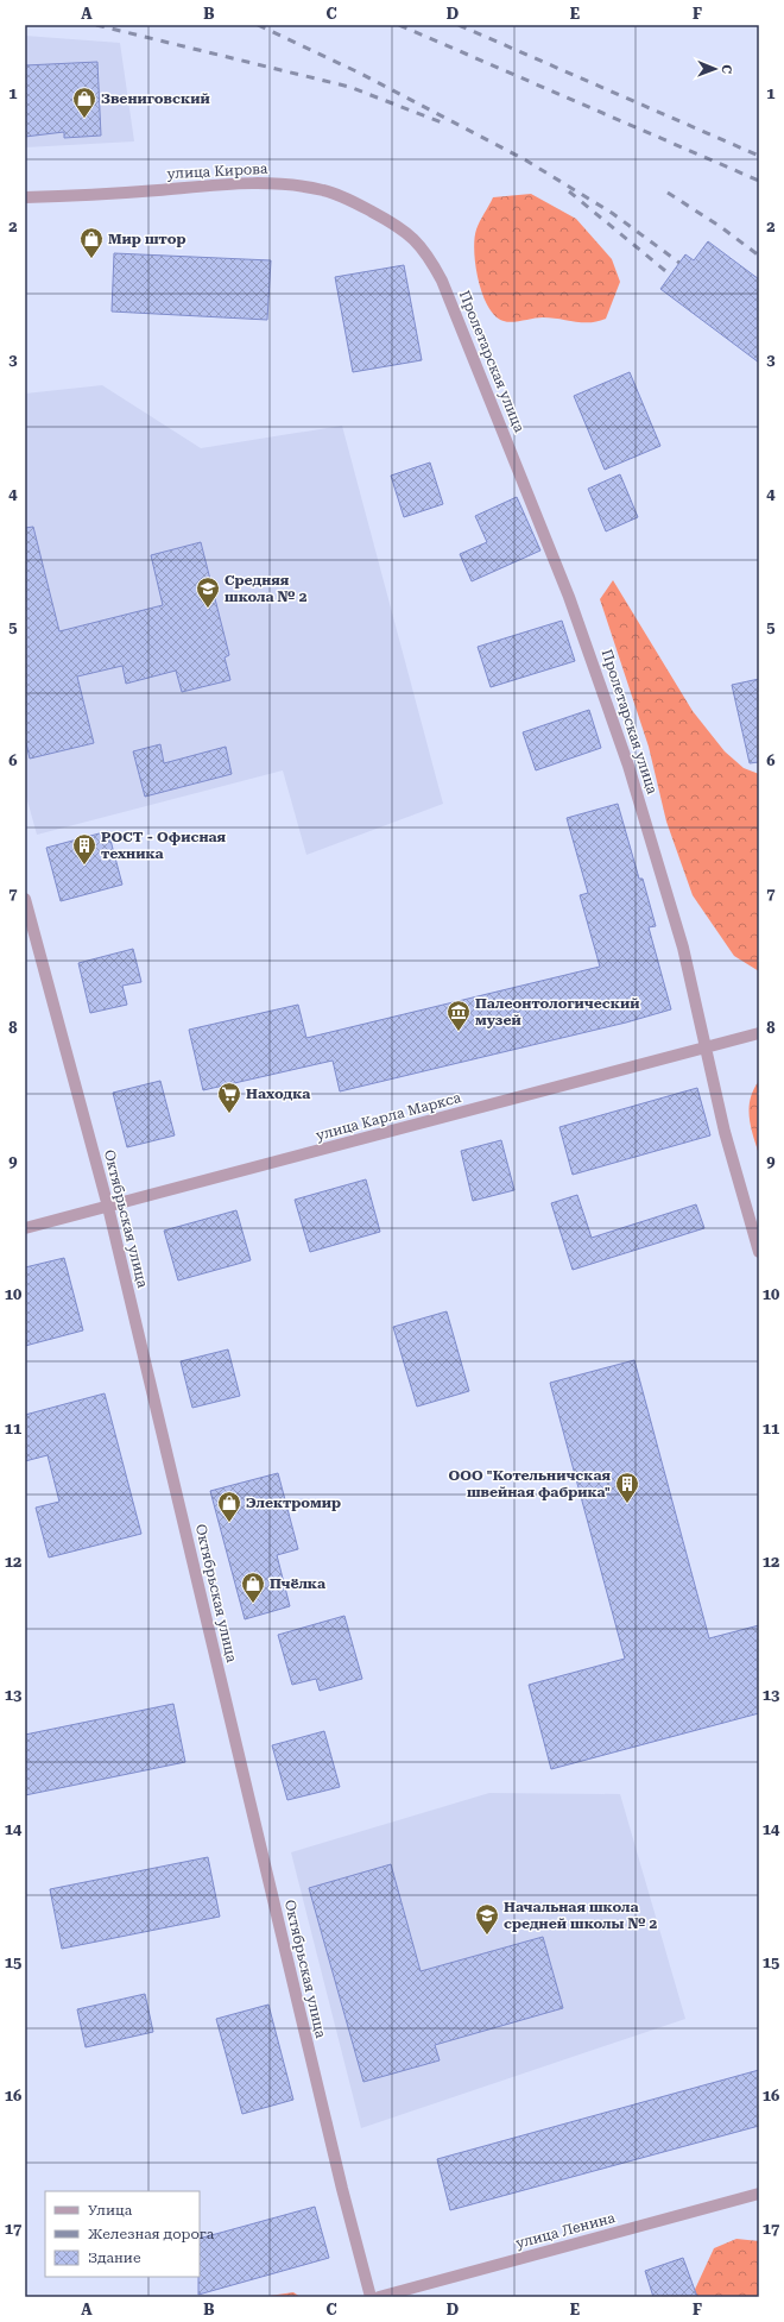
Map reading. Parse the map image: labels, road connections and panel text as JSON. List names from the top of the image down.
{
  "streets": {
    "street": [
      "улица Кирова",
      "Пролетарская улица",
      "улица Карла Маркса",
      "Октябрьская улица",
      "улица Ленина"
    ]
  },
  "crossings": [
    ["улица Кирова", "Пролетарская улица"],
    ["Пролетарская улица", "улица Карла Маркса"],
    ["улица Карла Маркса", "Октябрьская улица"]
  ],
  "places": {
    "shop": [
      "Звениговский",
      "Мир штор",
      "Электромир",
      "Пчёлка"
    ],
    "school or university": ["Средняя школа № 2", "Начальная школа средней школы № 2"],
    "building": ["РОСТ - Офисная техника", "ООО \"Котельничская швейная фабрика\""],
    "museum": ["Палеонтологический музей"],
    "supermarket": ["Находка"]
  },
  "legend": ["Улица", "Железная дорога", "Здание"],
  "north": "right",
  "grid": {
    "columns": [
      "A",
      "B",
      "C",
      "D",
      "E",
      "F"
    ],
    "rows": [
      "1",
      "2",
      "3",
      "4",
      "5",
      "6",
      "7",
      "8",
      "9",
      "10",
      "11",
      "12",
      "13",
      "14",
      "15",
      "16",
      "17"
    ]
  }
}
